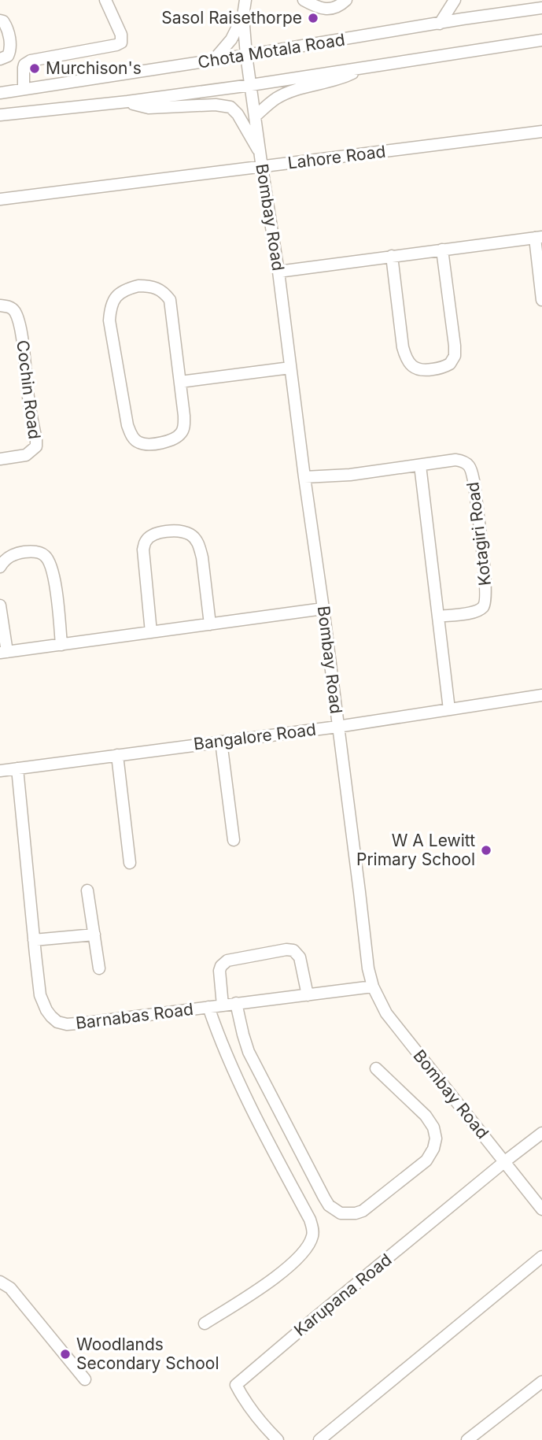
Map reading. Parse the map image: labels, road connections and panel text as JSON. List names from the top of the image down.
{
  "streets": {
    "street": [
      "Chota Motala Road",
      "Lahore Road",
      "Bombay Road",
      "Cochin Road",
      "Kotagiri Road",
      "Bangalore Road",
      "Barnabas Road",
      "Karupana Road"
    ]
  },
  "crossings": [
    ["Chota Motala Road", "Bombay Road"],
    ["Lahore Road", "Bombay Road"],
    ["Bombay Road", "Kotagiri Road"],
    ["Bombay Road", "Bangalore Road"],
    ["Bombay Road", "Barnabas Road"],
    ["Bombay Road", "Karupana Road"],
    ["Bangalore Road", "Barnabas Road"]
  ],
  "places": [
    "Sasol Raisethorpe",
    "Murchison's",
    "W A Lewitt Primary School",
    "Woodlands Secondary School"
  ]
}
